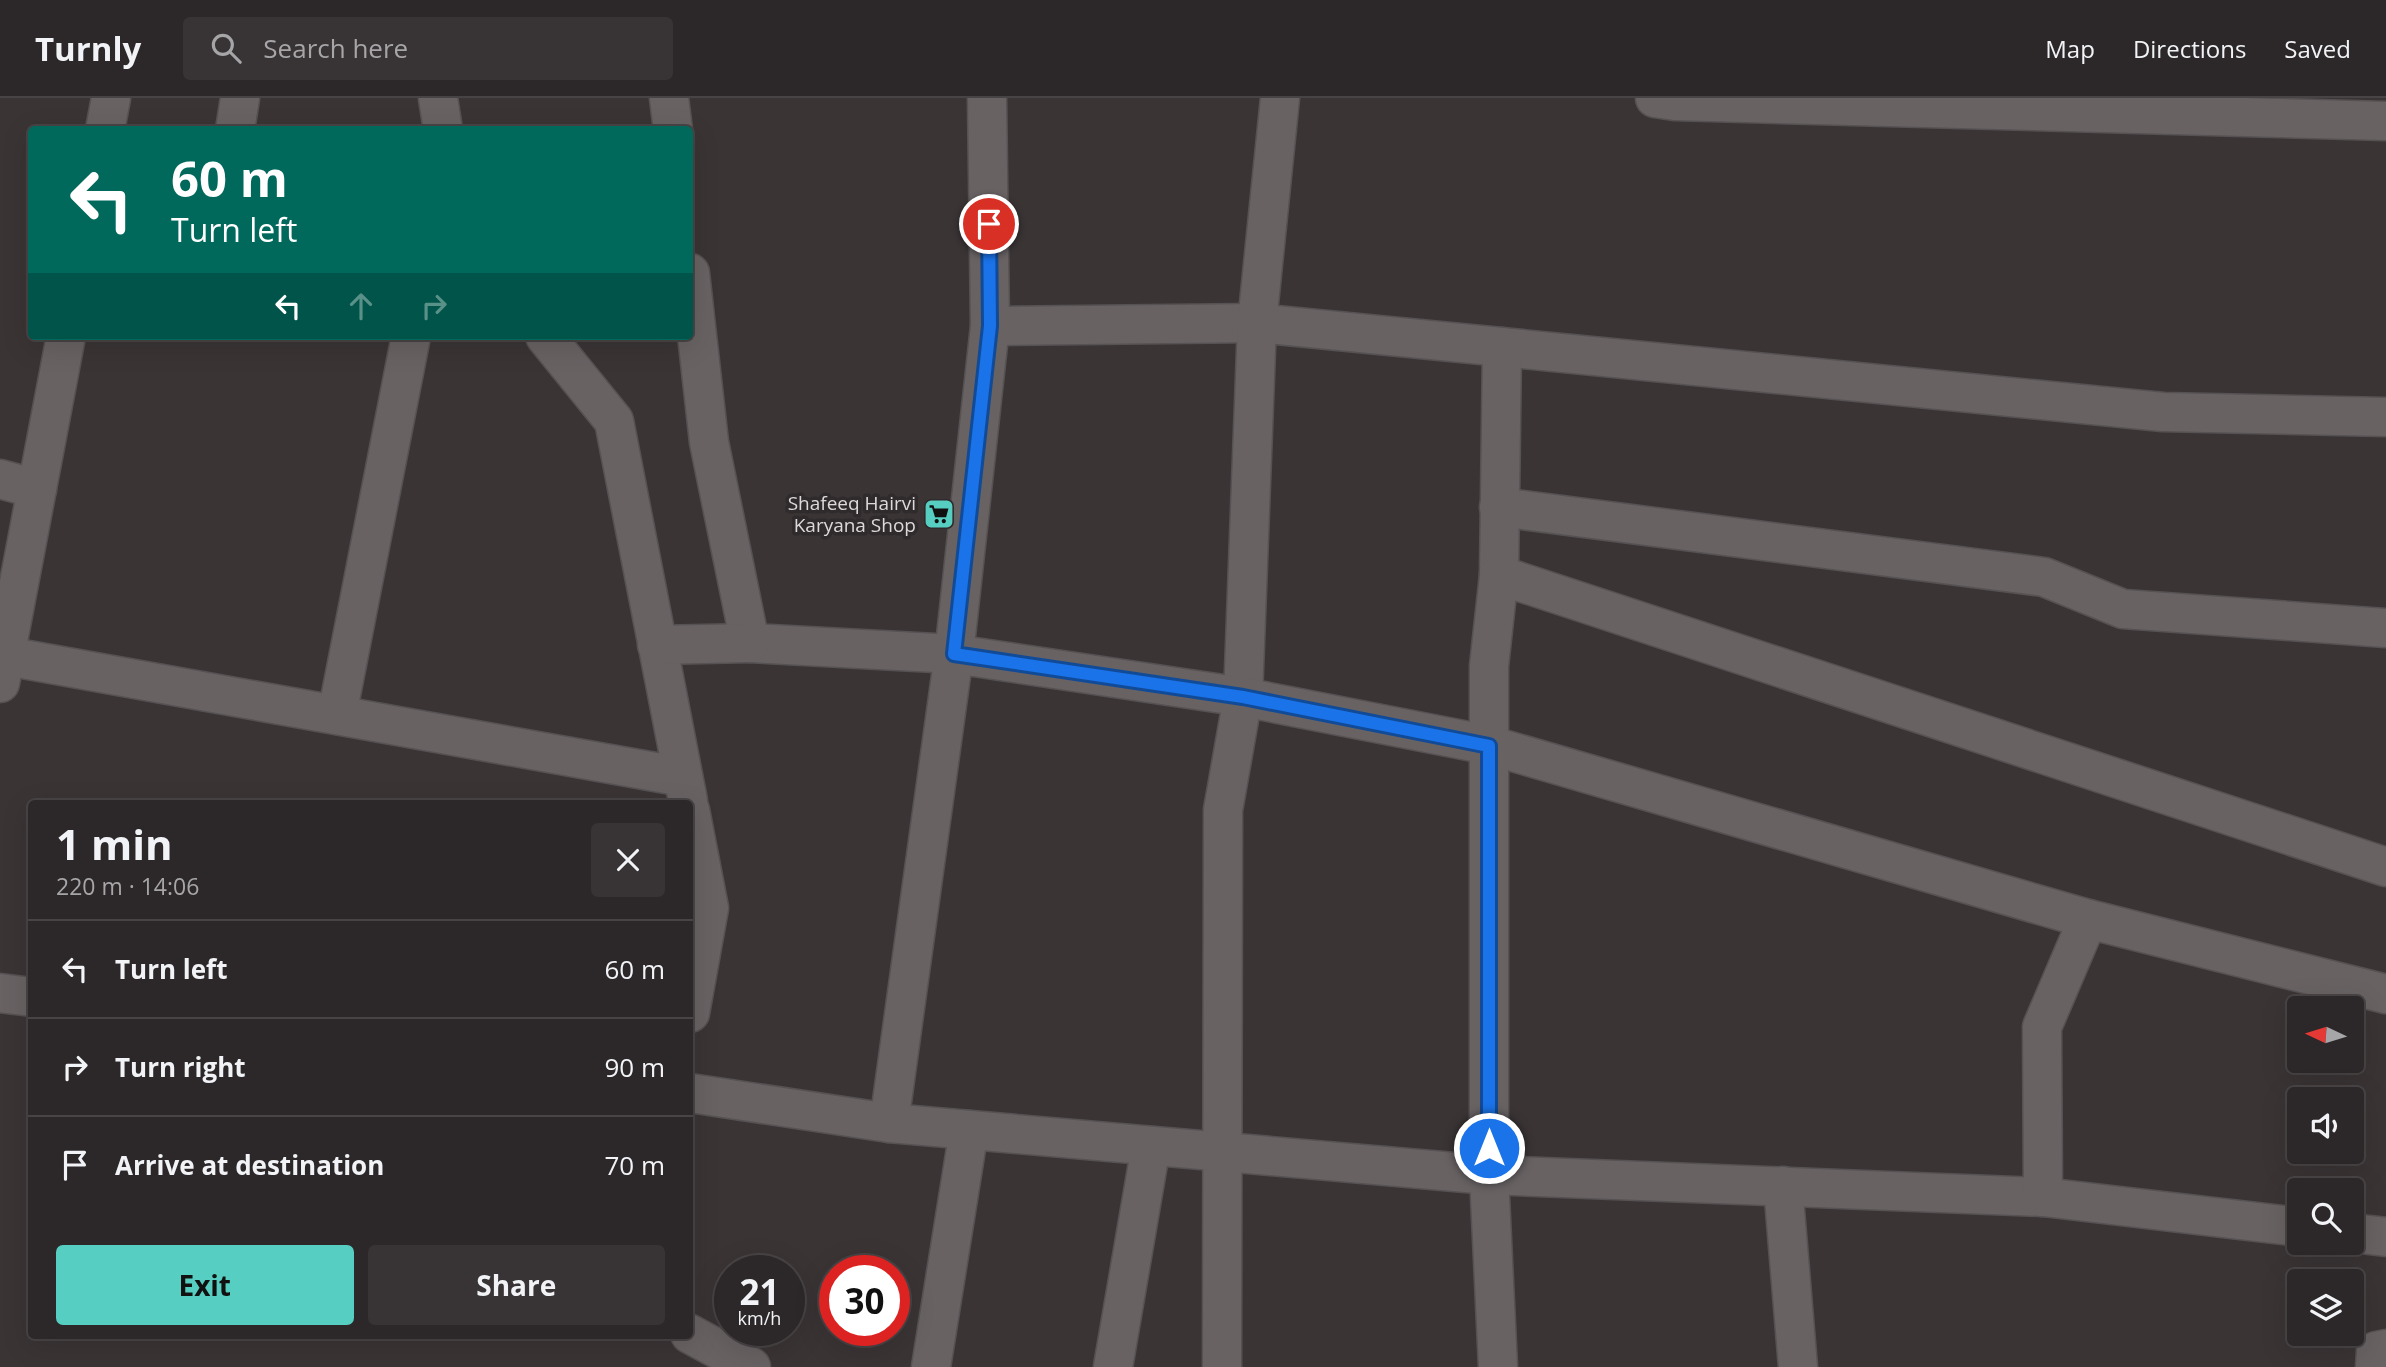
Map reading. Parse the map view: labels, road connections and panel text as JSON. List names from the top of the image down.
{
  "places": {
    "supermarket": ["Shafeeq Hairvi Karyana Shop"]
  },
  "north": "left",
  "page": {
    "header": "Turnly",
    "search": "Search here",
    "nav": ["Map", "Directions", "Saved"],
    "turn": ["60 m", "Turn left"],
    "heading": ["1 min", "220 m · 14:06"],
    "list": [
      {
        "name": "Turn left",
        "value": "60 m"
      },
      {
        "name": "Turn right",
        "value": "90 m"
      },
      {
        "name": "Arrive at destination",
        "value": "70 m"
      }
    ],
    "buttons": ["Exit", "Share"],
    "speed": "21 km/h",
    "limit": "30"
  }
}
